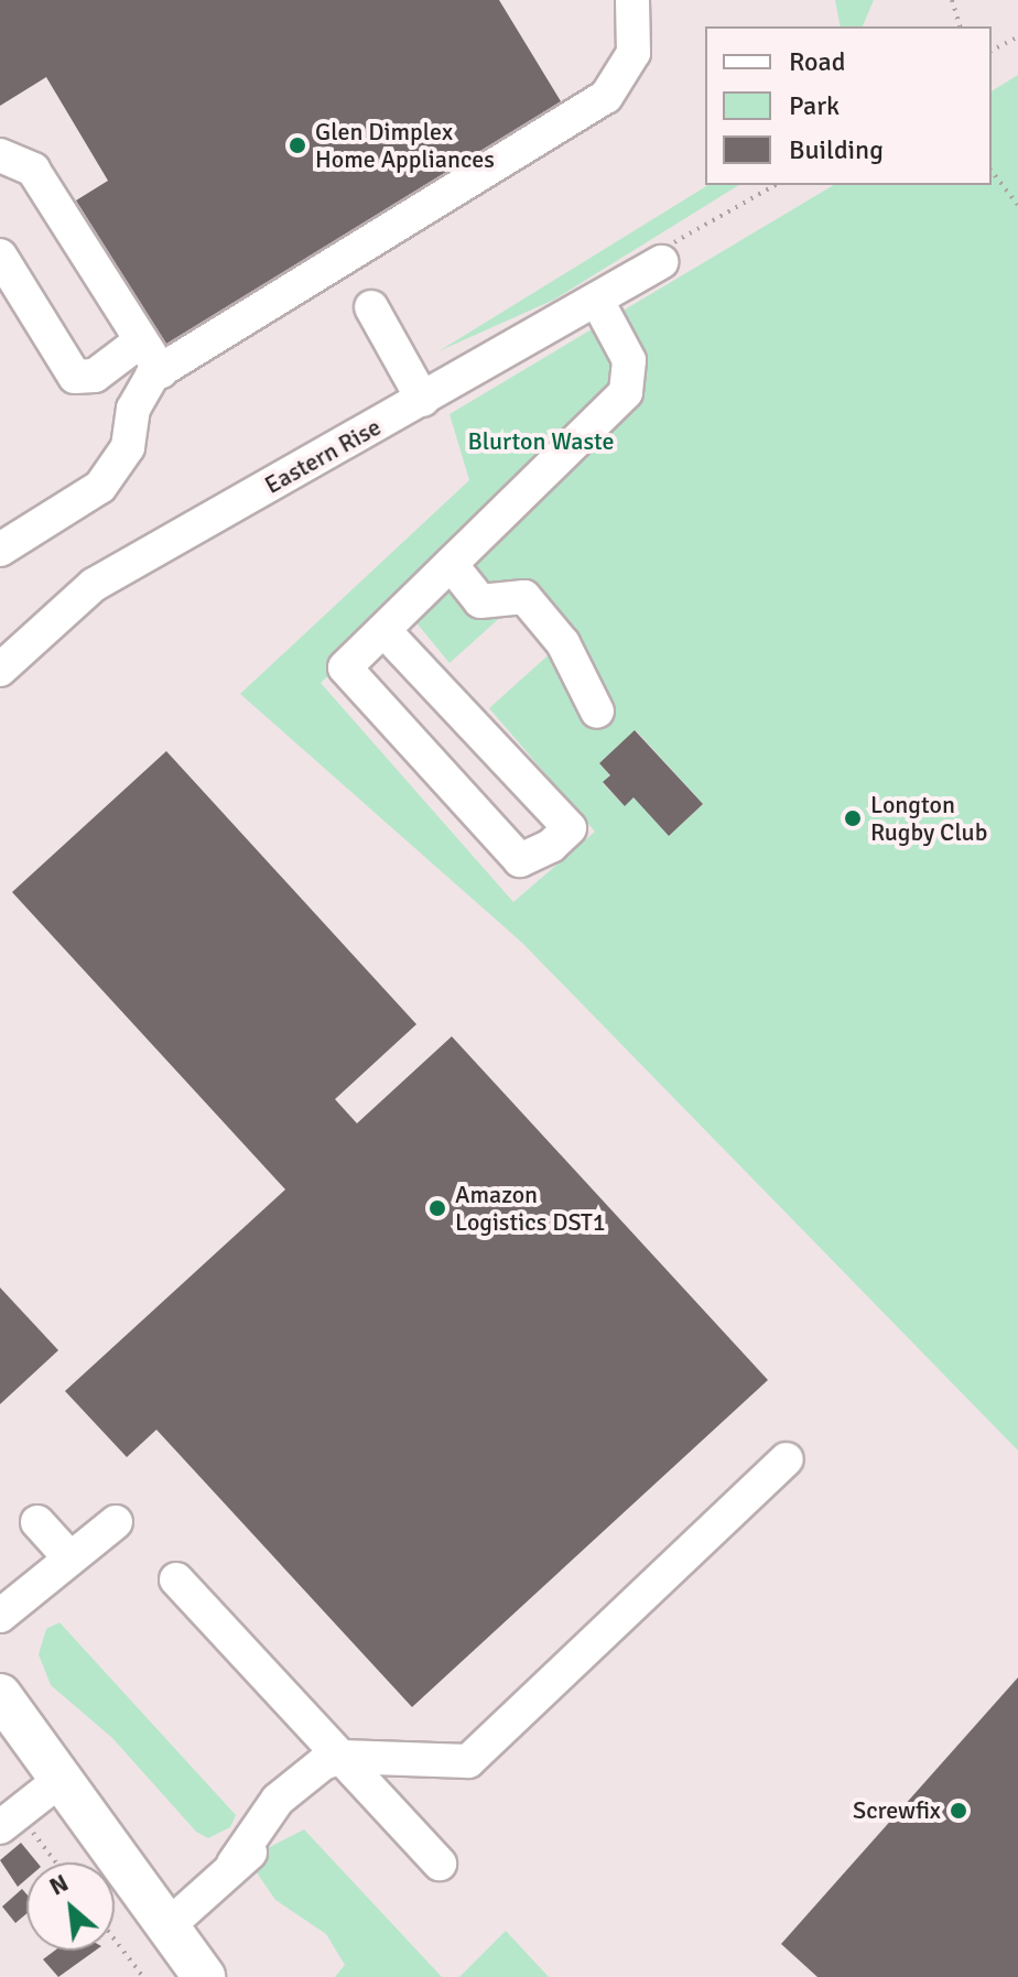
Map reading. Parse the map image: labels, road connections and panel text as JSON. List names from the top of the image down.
{
  "streets": {
    "street": ["Eastern Rise"]
  },
  "parks": ["Blurton Waste"],
  "places": [
    "Glen Dimplex Home Appliances",
    "Longton Rugby Club",
    "Amazon Logistics DST1",
    "Screwfix"
  ],
  "legend": ["Road", "Park", "Building"],
  "north": "top left"
}
